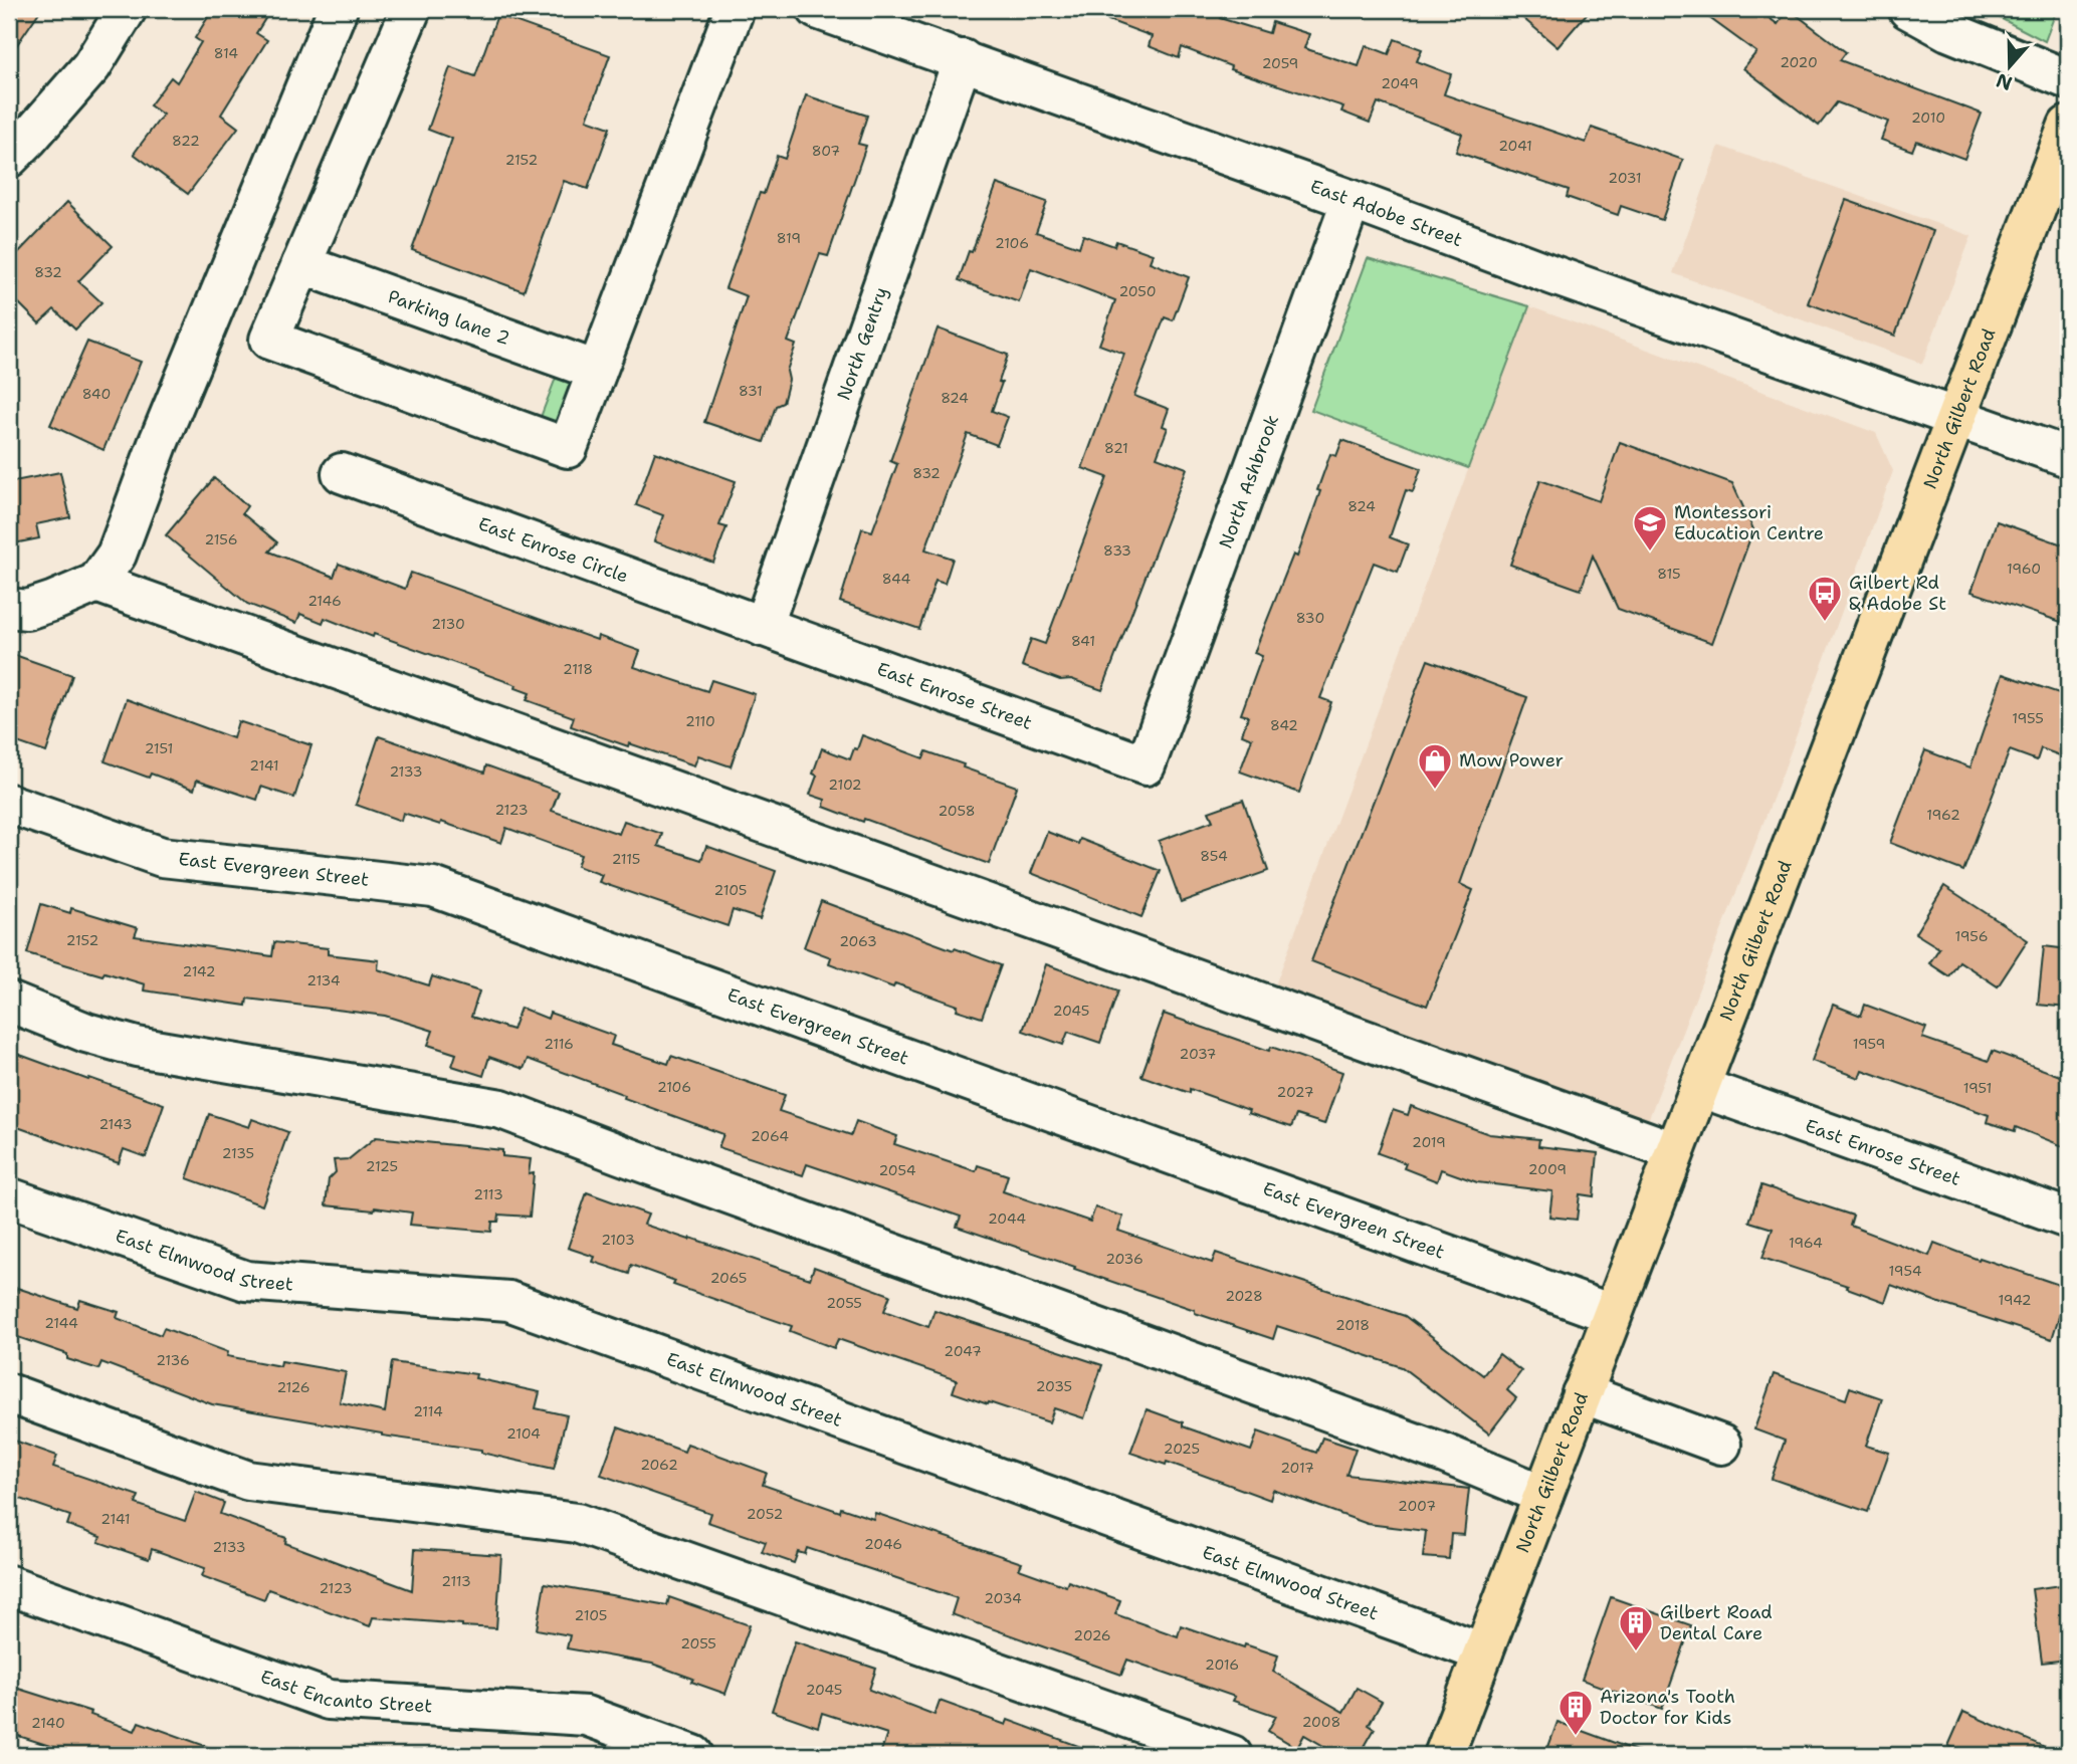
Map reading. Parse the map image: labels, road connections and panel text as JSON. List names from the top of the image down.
{
  "streets": {
    "main road": ["North Gilbert Road"],
    "street": [
      "East Adobe Street",
      "Parking lane 2",
      "North Gentry",
      "North Ashbrook",
      "East Enrose Circle",
      "East Enrose Street",
      "East Evergreen Street",
      "East Elmwood Street",
      "East Encanto Street"
    ]
  },
  "crossings": [
    ["East Adobe Street", "North Gentry"],
    ["East Adobe Street", "North Gilbert Road"],
    ["East Adobe Street", "North Ashbrook"],
    ["North Gentry", "East Enrose Circle"],
    ["North Gentry", "East Enrose Street"],
    ["North Gilbert Road", "East Enrose Street"],
    ["North Gilbert Road", "East Evergreen Street"],
    ["North Gilbert Road", "East Elmwood Street"],
    ["North Ashbrook", "East Enrose Street"],
    ["East Enrose Circle", "East Enrose Street"]
  ],
  "places": {
    "school or university": ["Montessori Education Centre"],
    "bus stop": ["Gilbert Rd & Adobe St"],
    "shop": ["Mow Power"],
    "building": ["Gilbert Road Dental Care", "Arizona's Tooth Doctor for Kids"]
  },
  "house_numbers": [
    "814",
    "2020",
    "2059",
    "2049",
    "2010",
    "822",
    "2041",
    "807",
    "2152",
    "2031",
    "819",
    "2106",
    "832",
    "2050",
    "831",
    "840",
    "824",
    "821",
    "832",
    "824",
    "2156",
    "833",
    "1960",
    "815",
    "844",
    "2146",
    "830",
    "2130",
    "841",
    "2118",
    "1955",
    "2110",
    "842",
    "2151",
    "2141",
    "2133",
    "2102",
    "2123",
    "2058",
    "1962",
    "854",
    "2115",
    "2105",
    "1956",
    "2152",
    "2063",
    "2142",
    "2134",
    "2045",
    "2116",
    "1959",
    "2037",
    "2106",
    "1951",
    "2027",
    "2143",
    "2064",
    "2019",
    "2135",
    "2125",
    "2009",
    "2054",
    "2113",
    "2044",
    "2103",
    "1964",
    "2036",
    "1954",
    "2065",
    "2028",
    "1942",
    "2055",
    "2144",
    "2018",
    "2047",
    "2136",
    "2035",
    "2126",
    "2114",
    "2104",
    "2025",
    "2062",
    "2017",
    "2007",
    "2052",
    "2141",
    "2046",
    "2133",
    "2113",
    "2123",
    "2034",
    "2105",
    "2026",
    "2055",
    "2016",
    "2045",
    "2008",
    "2140"
  ],
  "north": "bottom"
}
